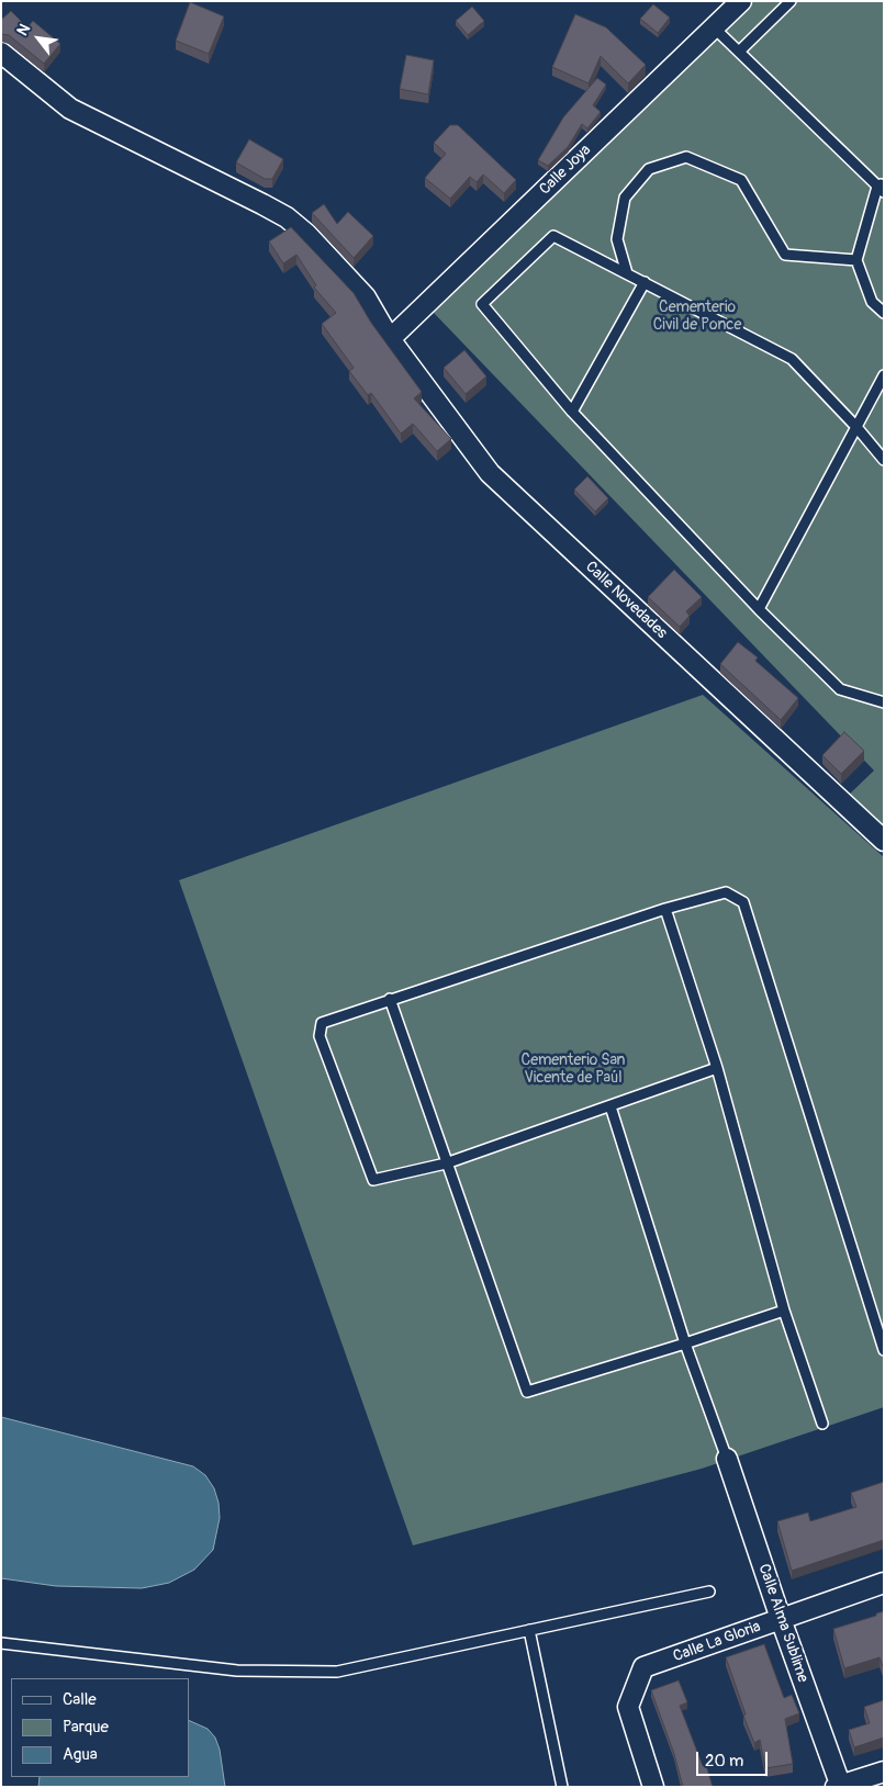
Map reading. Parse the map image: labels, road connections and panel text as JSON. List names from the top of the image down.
{
  "streets": {
    "street": [
      "Calle Joya",
      "Calle Novedades",
      "Calle Alma Sublime",
      "Calle La Gloria"
    ]
  },
  "crossings": [
    ["Calle Joya", "Calle Novedades"],
    ["Calle Alma Sublime", "Calle La Gloria"]
  ],
  "parks": ["Cementerio Civil de Ponce", "Cementerio San Vicente de Paúl"],
  "legend": ["Calle", "Parque", "Agua"],
  "scale_bar": "20 m",
  "north": "top left"
}
